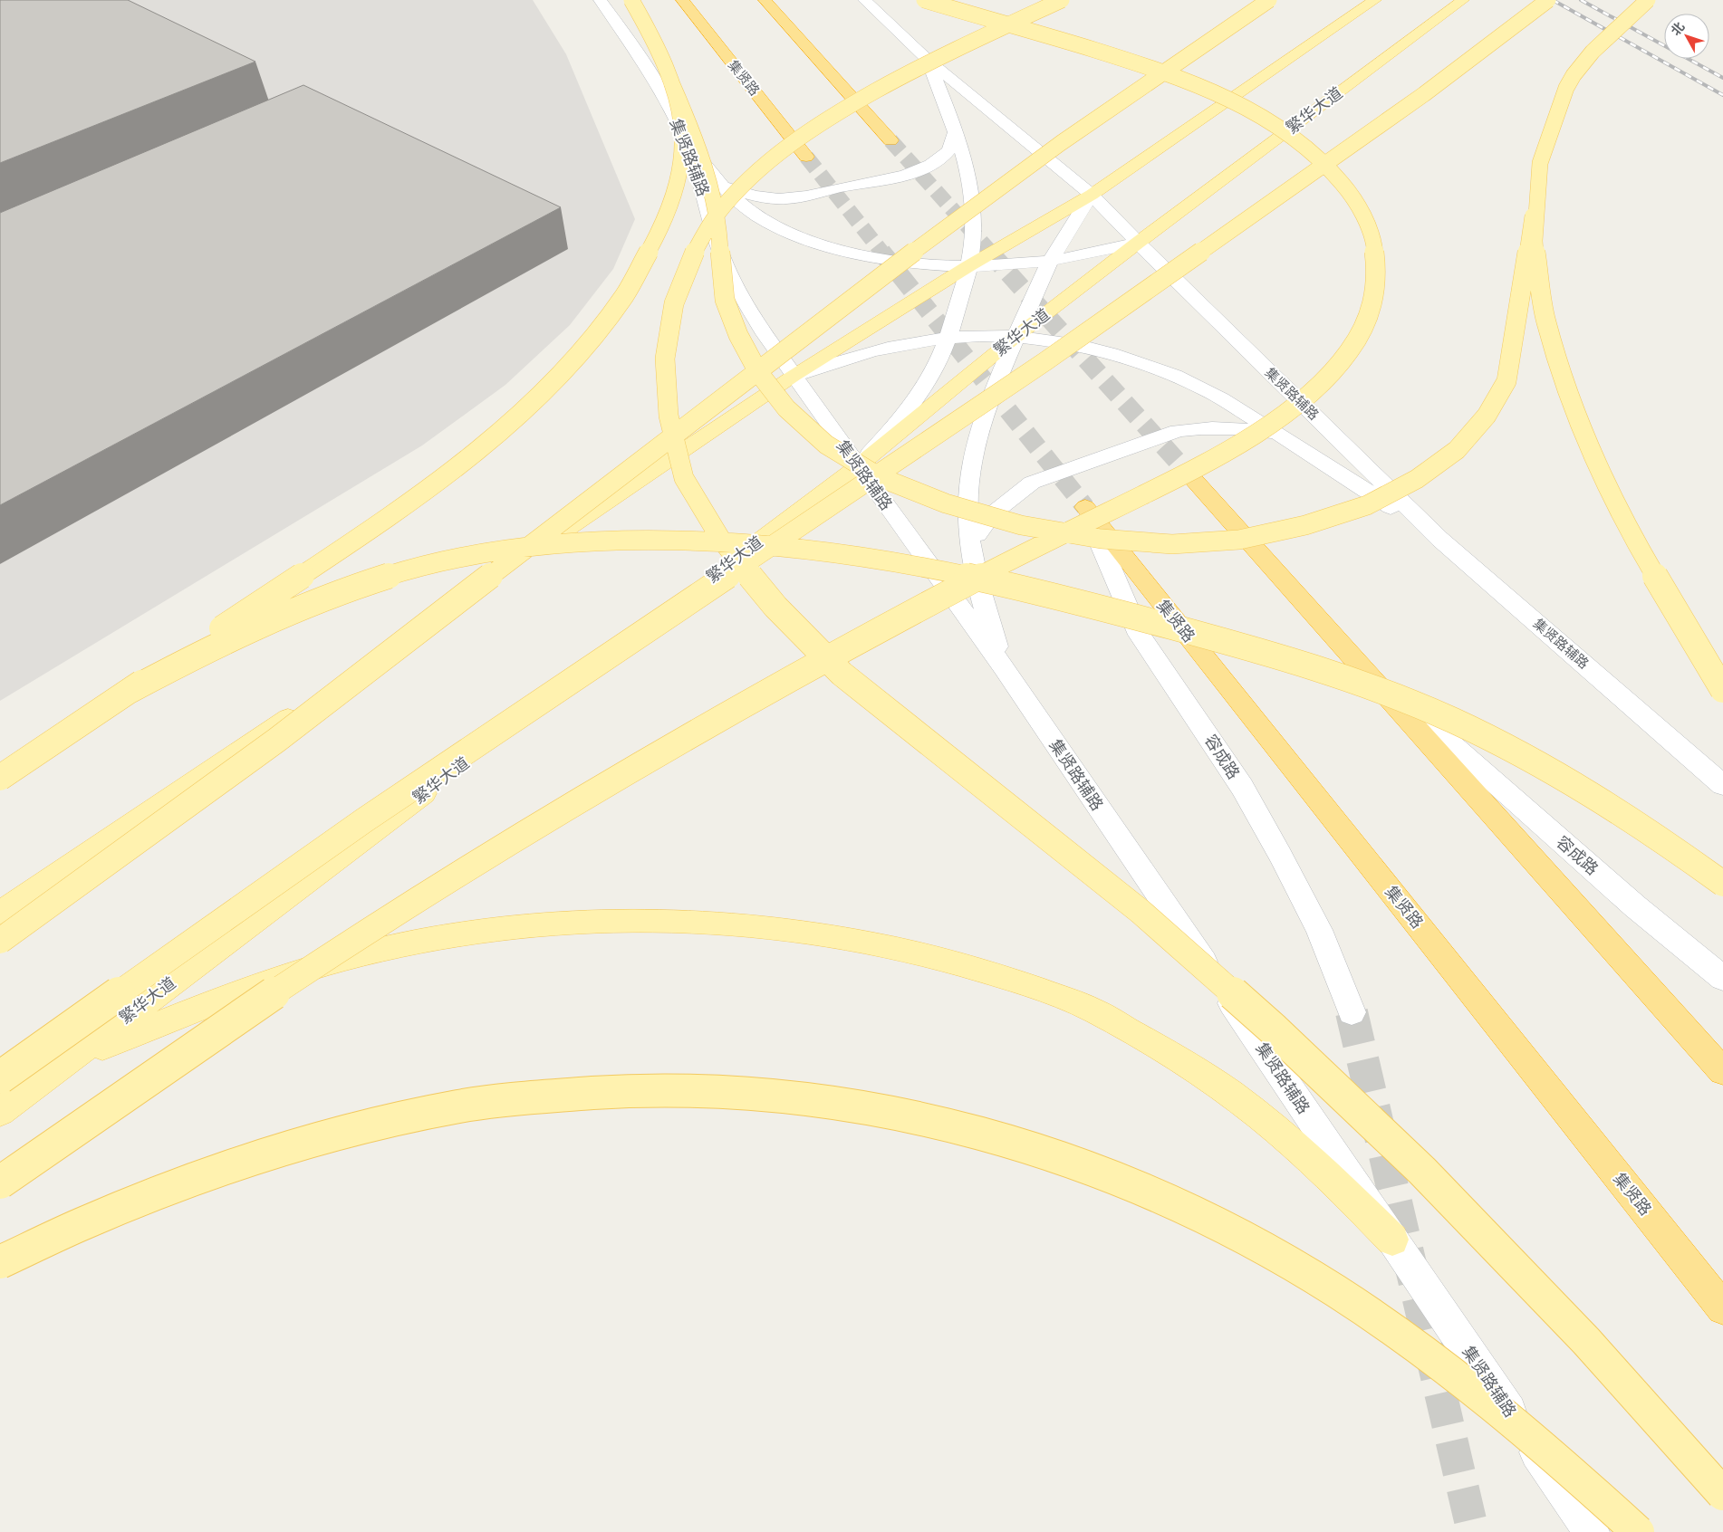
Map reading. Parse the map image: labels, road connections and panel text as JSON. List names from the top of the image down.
{
  "streets": {
    "highway": ["集贤路"],
    "main road": ["繁华大道"],
    "street": ["集贤路辅路", "容成路"]
  },
  "crossings": [
    ["集贤路", "容成路"],
    ["繁华大道", "集贤路辅路"]
  ],
  "north": "top left"
}
